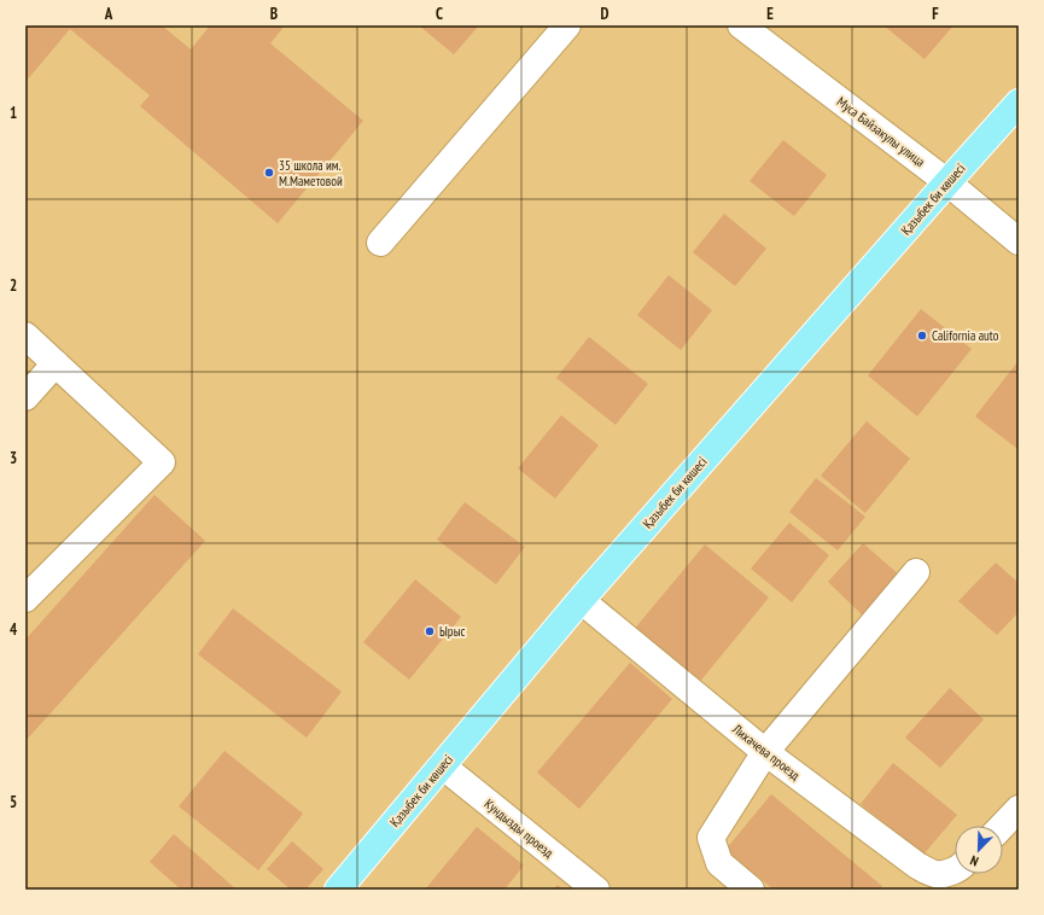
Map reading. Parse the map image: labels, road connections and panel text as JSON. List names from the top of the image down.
{
  "streets": {
    "main road": ["Қазыбек би көшесі"],
    "street": ["Муса Байзакулы улица", "Лихачева проезд", "Кундызды проезд"]
  },
  "crossings": [
    ["Муса Байзакулы улица", "Қазыбек би көшесі"],
    ["Қазыбек би көшесі", "Лихачева проезд"],
    ["Қазыбек би көшесі", "Кундызды проезд"]
  ],
  "places": ["35 школа им. М.Маметовой", "California auto", "Ырыс"],
  "north": "bottom left",
  "grid": {
    "columns": [
      "A",
      "B",
      "C",
      "D",
      "E",
      "F"
    ],
    "rows": [
      "1",
      "2",
      "3",
      "4",
      "5"
    ]
  }
}
